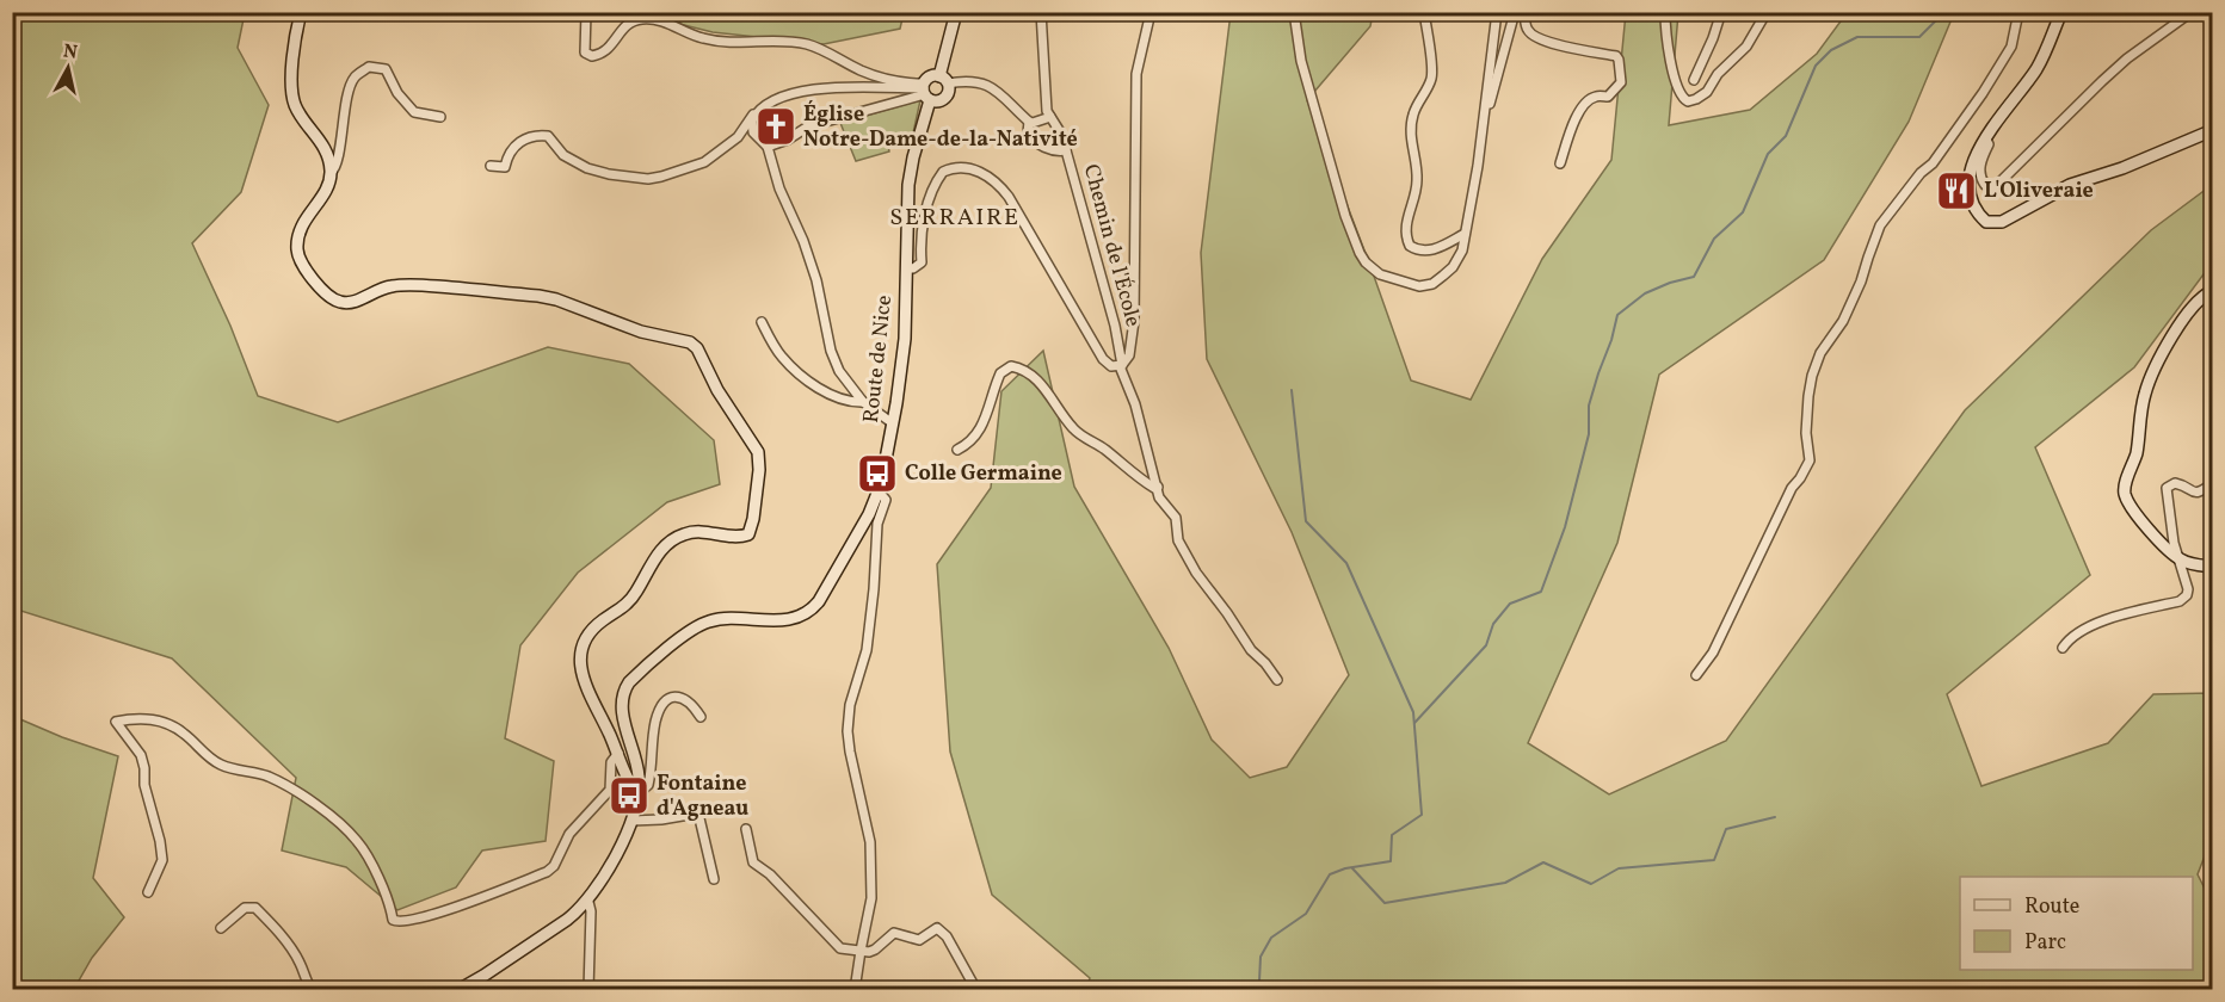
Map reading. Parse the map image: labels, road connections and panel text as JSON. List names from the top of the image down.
{
  "streets": {
    "street": ["Chemin de l'École", "Route de Nice"]
  },
  "districts": ["SERRAIRE"],
  "places": {
    "church": ["Église Notre-Dame-de-la-Nativité"],
    "restaurant": ["L'Oliveraie"],
    "bus stop": ["Colle Germaine", "Fontaine d'Agneau"]
  },
  "legend": ["Route", "Parc"],
  "north": "top"
}
